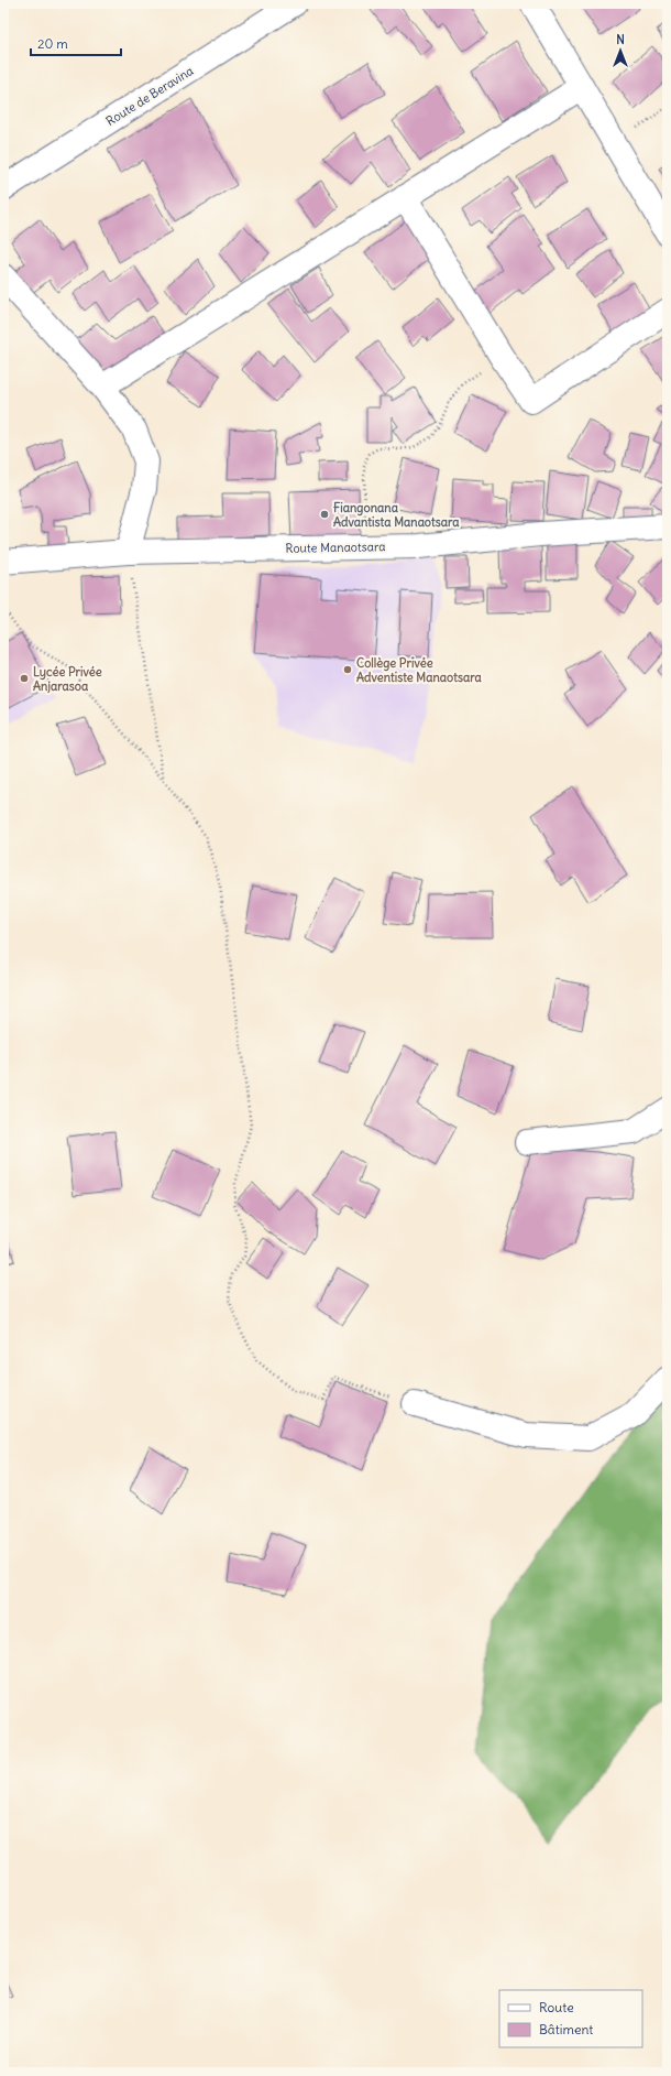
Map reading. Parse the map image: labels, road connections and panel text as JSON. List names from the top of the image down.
{
  "streets": {
    "street": ["Route de Beravina", "Route Manaotsara"]
  },
  "places": ["Fiangonana Advantista Manaotsara", "Collège Privée Adventiste Manaotsara", "Lycée Privée Anjarasoa"],
  "legend": ["Route", "Bâtiment"],
  "scale_bar": "20 m",
  "north": "top"
}
